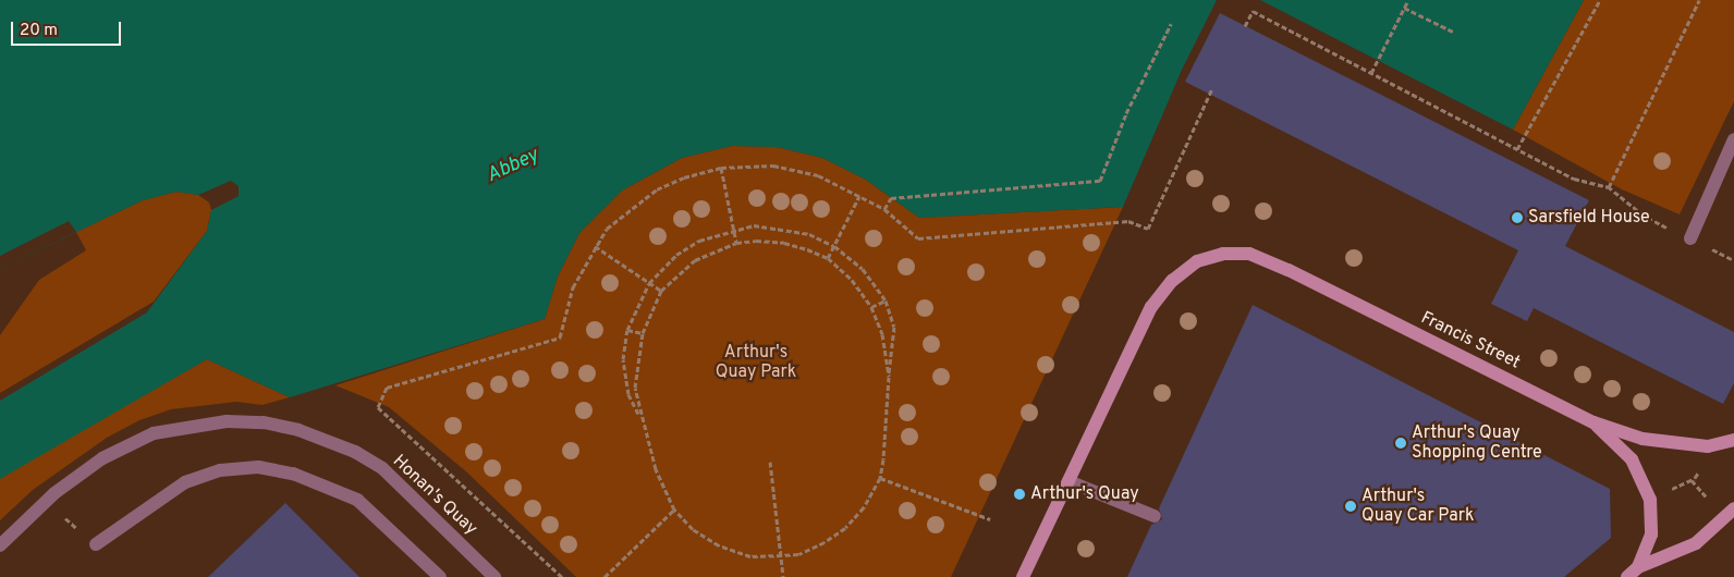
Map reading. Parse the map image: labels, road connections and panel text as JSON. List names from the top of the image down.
{
  "streets": {
    "main road": ["Francis Street"],
    "street": ["Honan's Quay"]
  },
  "water": ["Abbey"],
  "parks": ["Arthur's Quay Park"],
  "places": [
    "Sarsfield House",
    "Arthur's Quay Shopping Centre",
    "Arthur's Quay",
    "Arthur's Quay Car Park"
  ],
  "scale_bar": "20 m"
}
